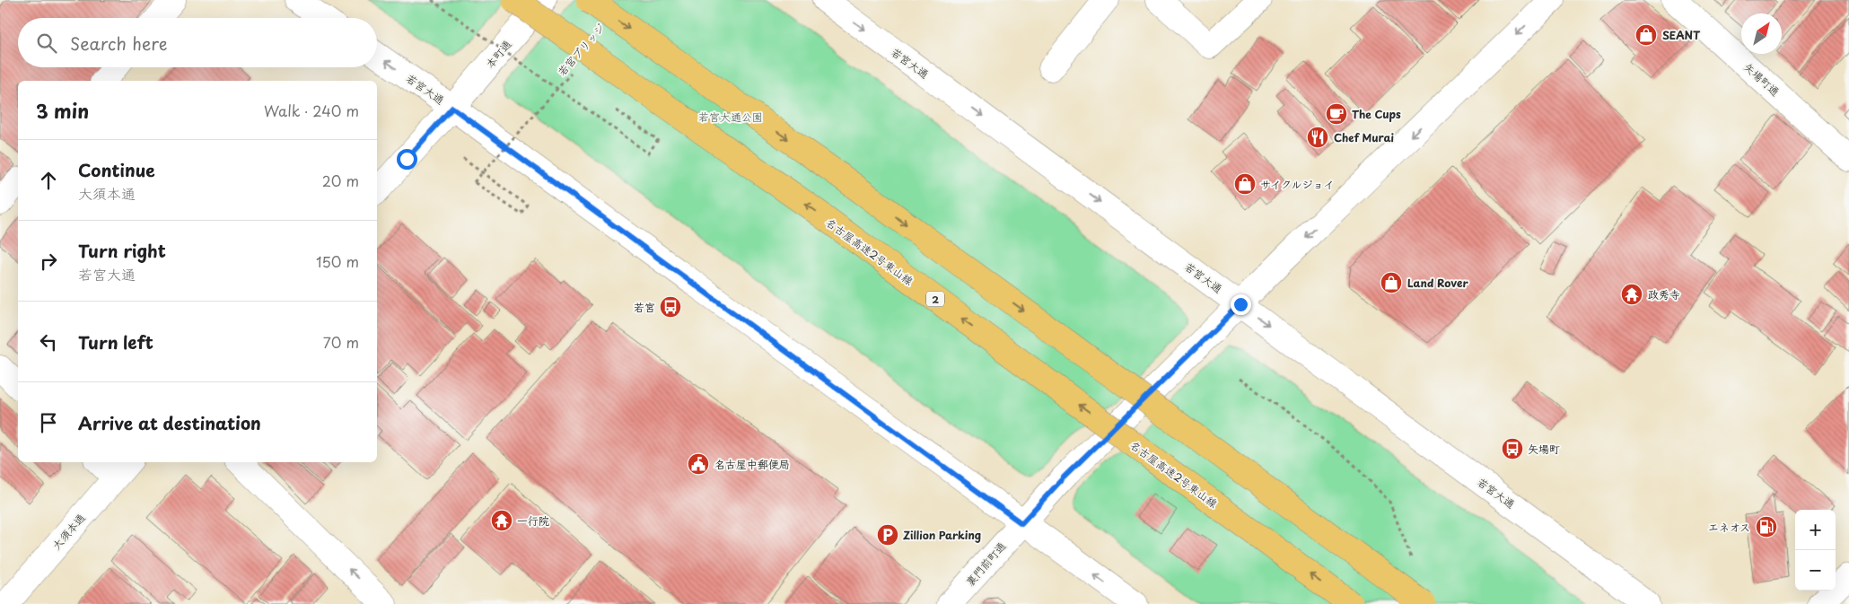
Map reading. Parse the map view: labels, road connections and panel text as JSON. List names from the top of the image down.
{
  "streets": {
    "highway": ["名古屋高速2号東山線", "2"],
    "street": [
      "本町通",
      "若宮大通",
      "矢場町通",
      "大須本通",
      "裏門前町通"
    ],
    "path": ["若宮ブリッジ"]
  },
  "crossings": [
    ["本町通", "若宮大通"],
    ["若宮大通", "裏門前町通"]
  ],
  "one_way": ["裏門前町通"],
  "parks": ["若宮大通公園"],
  "places": {
    "shop": ["SEANT", "サイクルジョイ", "Land Rover"],
    "cafe": ["The Cups"],
    "restaurant": ["Chef Murai"],
    "temple": ["政秀寺", "一行院"],
    "bus stop": ["若宮", "矢場町"],
    "public building": ["名古屋中郵便局"],
    "fuel station": ["エネオス"],
    "parking": ["Zillion Parking"]
  },
  "north": "top right",
  "page": {
    "search": "Search here",
    "heading": ["3 min", "Walk · 240 m"],
    "list": [
      ["Continue", "大須本通", "20 m"],
      ["Turn right", "若宮大通", "150 m"],
      ["Turn left", "70 m"],
      "Arrive at destination"
    ],
    "map_buttons": ["+", "−"]
  }
}
